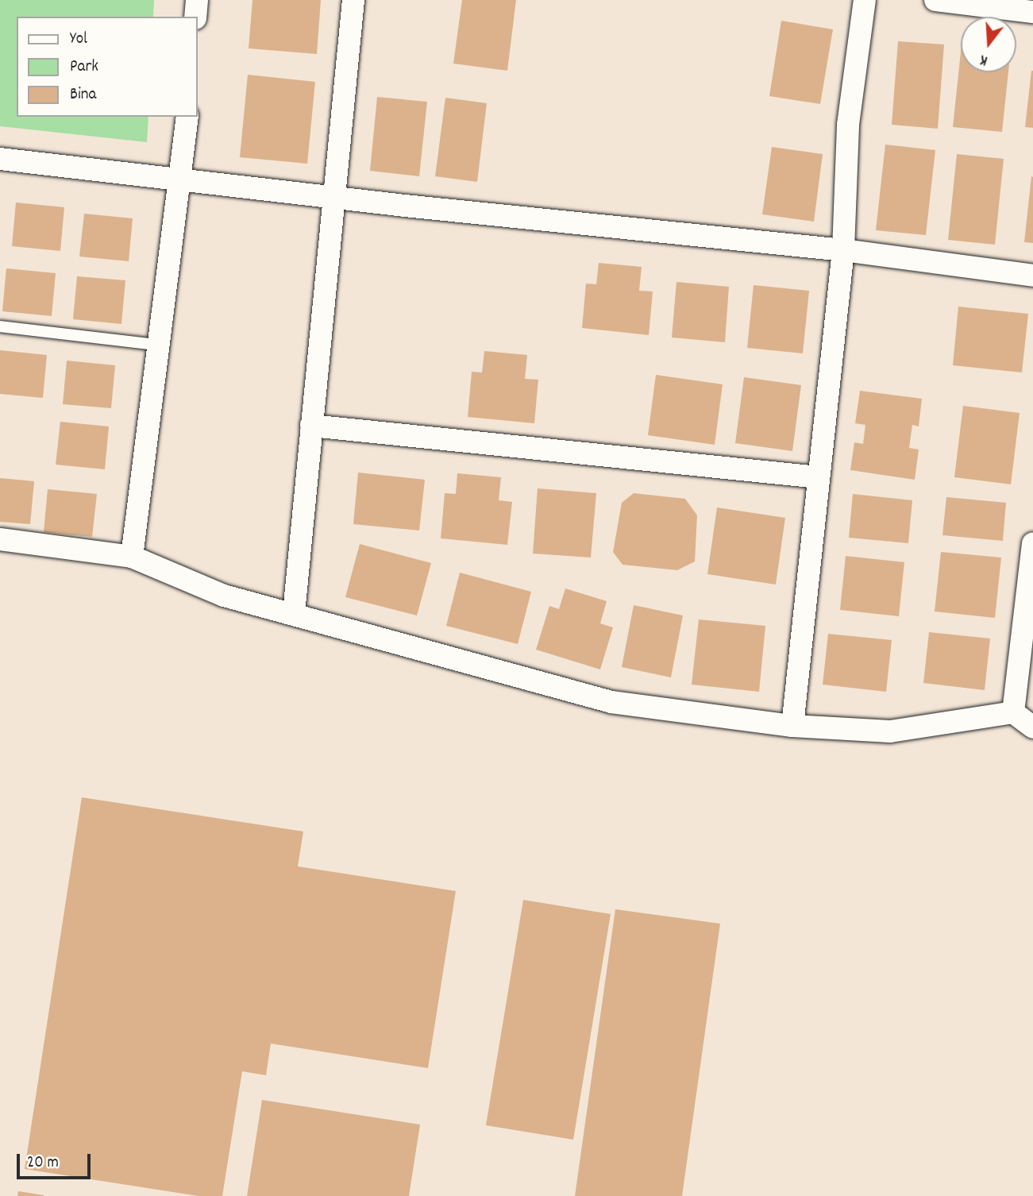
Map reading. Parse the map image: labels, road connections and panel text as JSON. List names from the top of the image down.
{
  "legend": ["Yol", "Park", "Bina"],
  "scale_bar": "20 m",
  "north": "bottom"
}
